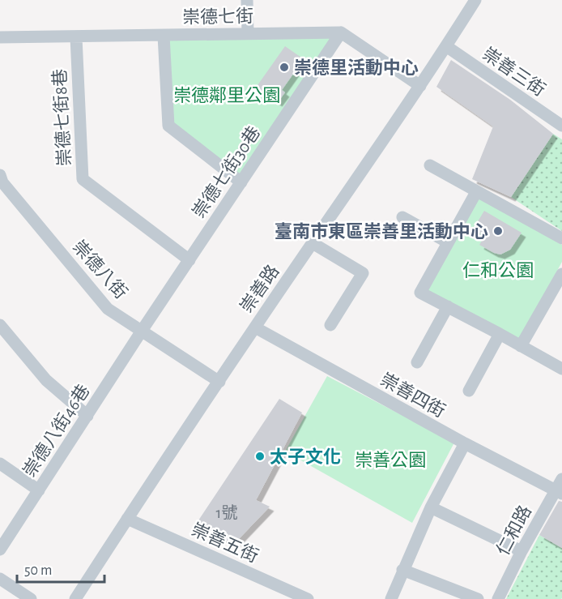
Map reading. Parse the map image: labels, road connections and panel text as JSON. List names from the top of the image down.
{
  "streets": {
    "street": [
      "崇德七街",
      "崇善三街",
      "崇德七街8巷",
      "崇德七街30巷",
      "崇德八街",
      "崇善路",
      "崇善四街",
      "崇德八街46巷",
      "仁和路",
      "崇善五街"
    ]
  },
  "crossings": [
    ["崇德七街", "崇德七街8巷"],
    ["崇德七街", "崇德七街30巷"],
    ["崇善三街", "崇善路"],
    ["崇德七街8巷", "崇德七街30巷"],
    ["崇德七街30巷", "崇德八街"],
    ["崇德七街30巷", "崇德八街46巷"],
    ["崇德八街", "崇善路"],
    ["崇德八街", "崇德八街46巷"],
    ["崇善路", "崇善四街"],
    ["崇善路", "崇善五街"],
    ["崇善四街", "仁和路"]
  ],
  "parks": ["崇德鄰里公園", "仁和公園", "崇善公園"],
  "places": ["崇德里活動中心", "臺南市東區崇善里活動中心", "太子文化"],
  "house_numbers": ["1號"],
  "scale_bar": "50 m"
}
